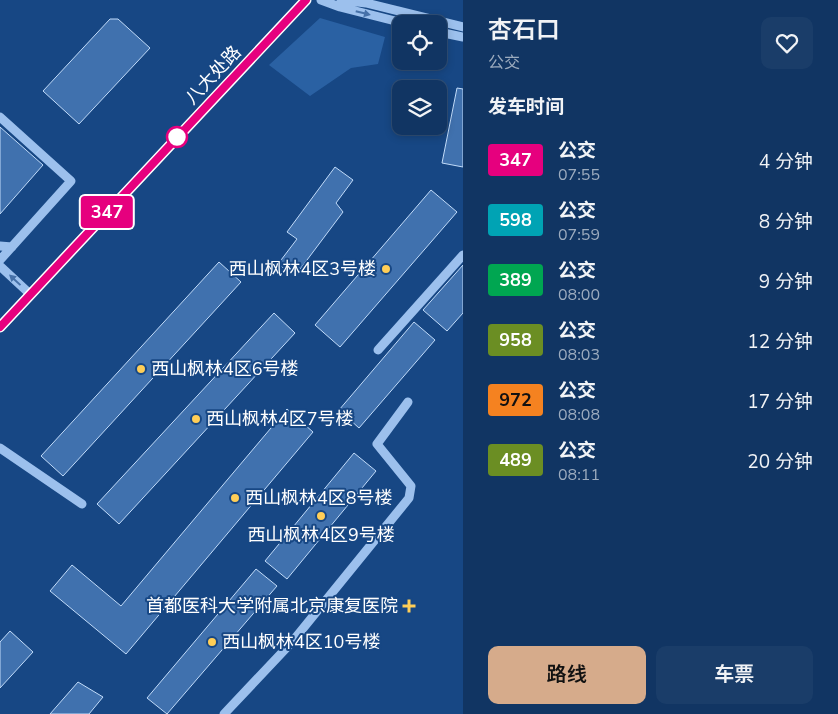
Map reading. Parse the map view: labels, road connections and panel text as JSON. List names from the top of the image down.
{
  "streets": {
    "street": ["八大处路"]
  },
  "places": {
    "other": [
      "西山枫林4区3号楼",
      "西山枫林4区6号楼",
      "西山枫林4区7号楼",
      "西山枫林4区8号楼",
      "西山枫林4区9号楼",
      "西山枫林4区10号楼"
    ],
    "health": ["首都医科大学附属北京康复医院"]
  },
  "lines": ["bus line 347"],
  "page": {
    "on_map": "347",
    "heading": [
      ["杏石口", "公交"],
      "发车时间"
    ],
    "list": [
      {
        "mark": "347",
        "name": "公交",
        "note": "07:55",
        "value": "4 分钟"
      },
      {
        "mark": "598",
        "name": "公交",
        "note": "07:59",
        "value": "8 分钟"
      },
      {
        "mark": "389",
        "name": "公交",
        "note": "08:00",
        "value": "9 分钟"
      },
      {
        "mark": "958",
        "name": "公交",
        "note": "08:03",
        "value": "12 分钟"
      },
      {
        "mark": "972",
        "name": "公交",
        "note": "08:08",
        "value": "17 分钟"
      },
      {
        "mark": "489",
        "name": "公交",
        "note": "08:11",
        "value": "20 分钟"
      }
    ],
    "buttons": ["路线", "车票"]
  }
}
